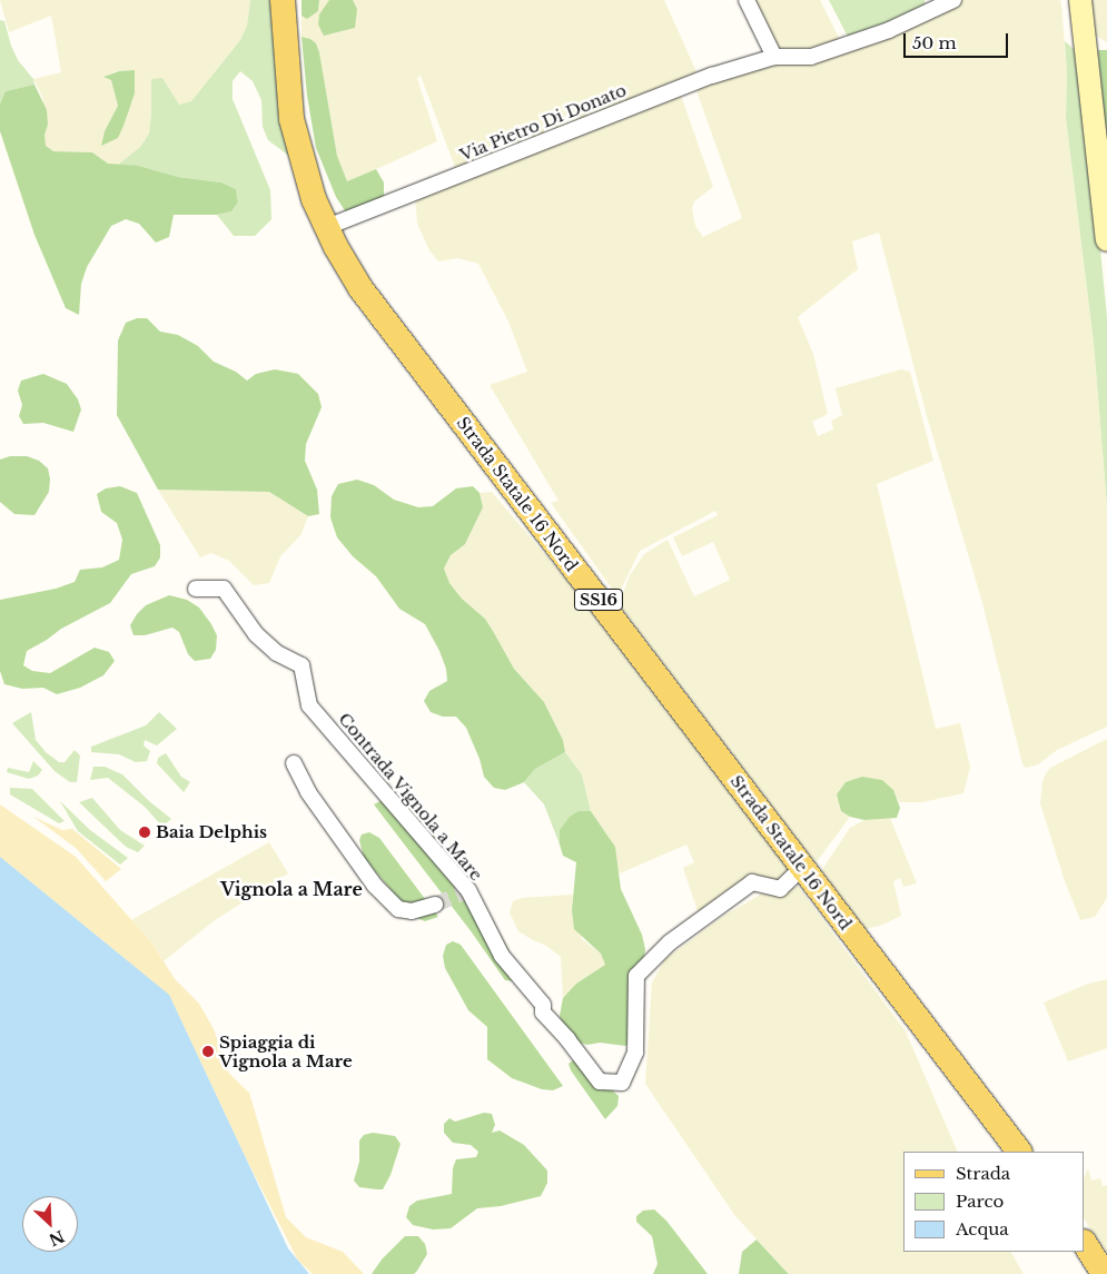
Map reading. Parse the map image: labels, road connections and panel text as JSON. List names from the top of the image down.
{
  "streets": {
    "main road": ["Strada Statale 16 Nord", "SS16"],
    "street": ["Via Pietro Di Donato", "Contrada Vignola a Mare"]
  },
  "crossings": [
    ["Via Pietro Di Donato", "Strada Statale 16 Nord"],
    ["Strada Statale 16 Nord", "Contrada Vignola a Mare"]
  ],
  "districts": ["Vignola a Mare"],
  "places": ["Baia Delphis", "Spiaggia di Vignola a Mare"],
  "legend": ["Strada", "Parco", "Acqua"],
  "scale_bar": "50 m",
  "north": "bottom right"
}
